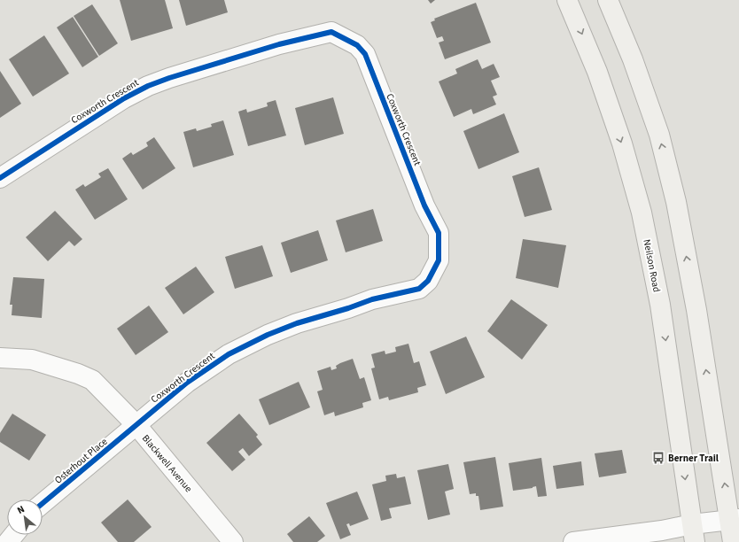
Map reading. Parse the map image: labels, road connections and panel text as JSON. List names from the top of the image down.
{
  "streets": {
    "main road": ["Neilson Road"],
    "street": ["Coxworth Crescent", "Osterhout Place", "Blackwell Avenue"]
  },
  "crossings": [
    ["Coxworth Crescent", "Osterhout Place"],
    ["Coxworth Crescent", "Blackwell Avenue"],
    ["Osterhout Place", "Blackwell Avenue"]
  ],
  "places": {
    "bus stop": ["Berner Trail"]
  },
  "north": "top left"
}
